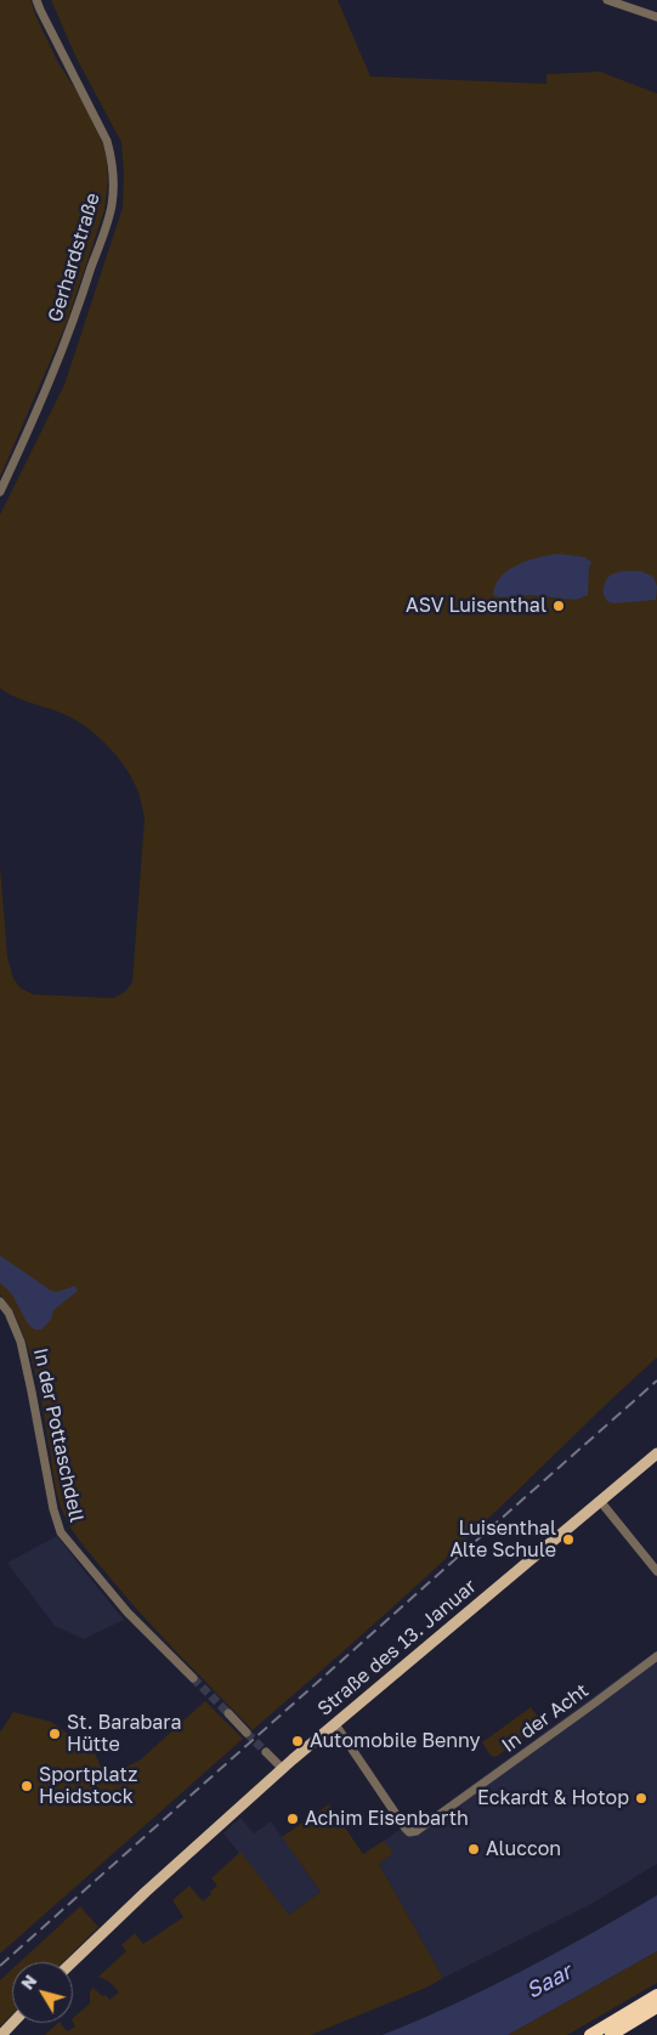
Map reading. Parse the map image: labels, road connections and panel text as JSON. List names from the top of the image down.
{
  "streets": {
    "main road": ["Straße des 13. Januar"],
    "street": ["Gerhardstraße", "In der Pottaschdell", "In der Acht"]
  },
  "crossings": [
    ["Straße des 13. Januar", "In der Acht"]
  ],
  "water": ["Saar"],
  "places": [
    "ASV Luisenthal",
    "Luisenthal Alte Schule",
    "St. Barabara Hütte",
    "Automobile Benny",
    "Sportplatz Heidstock",
    "Eckardt & Hotop",
    "Achim Eisenbarth",
    "Aluccon"
  ],
  "north": "top left"
}
